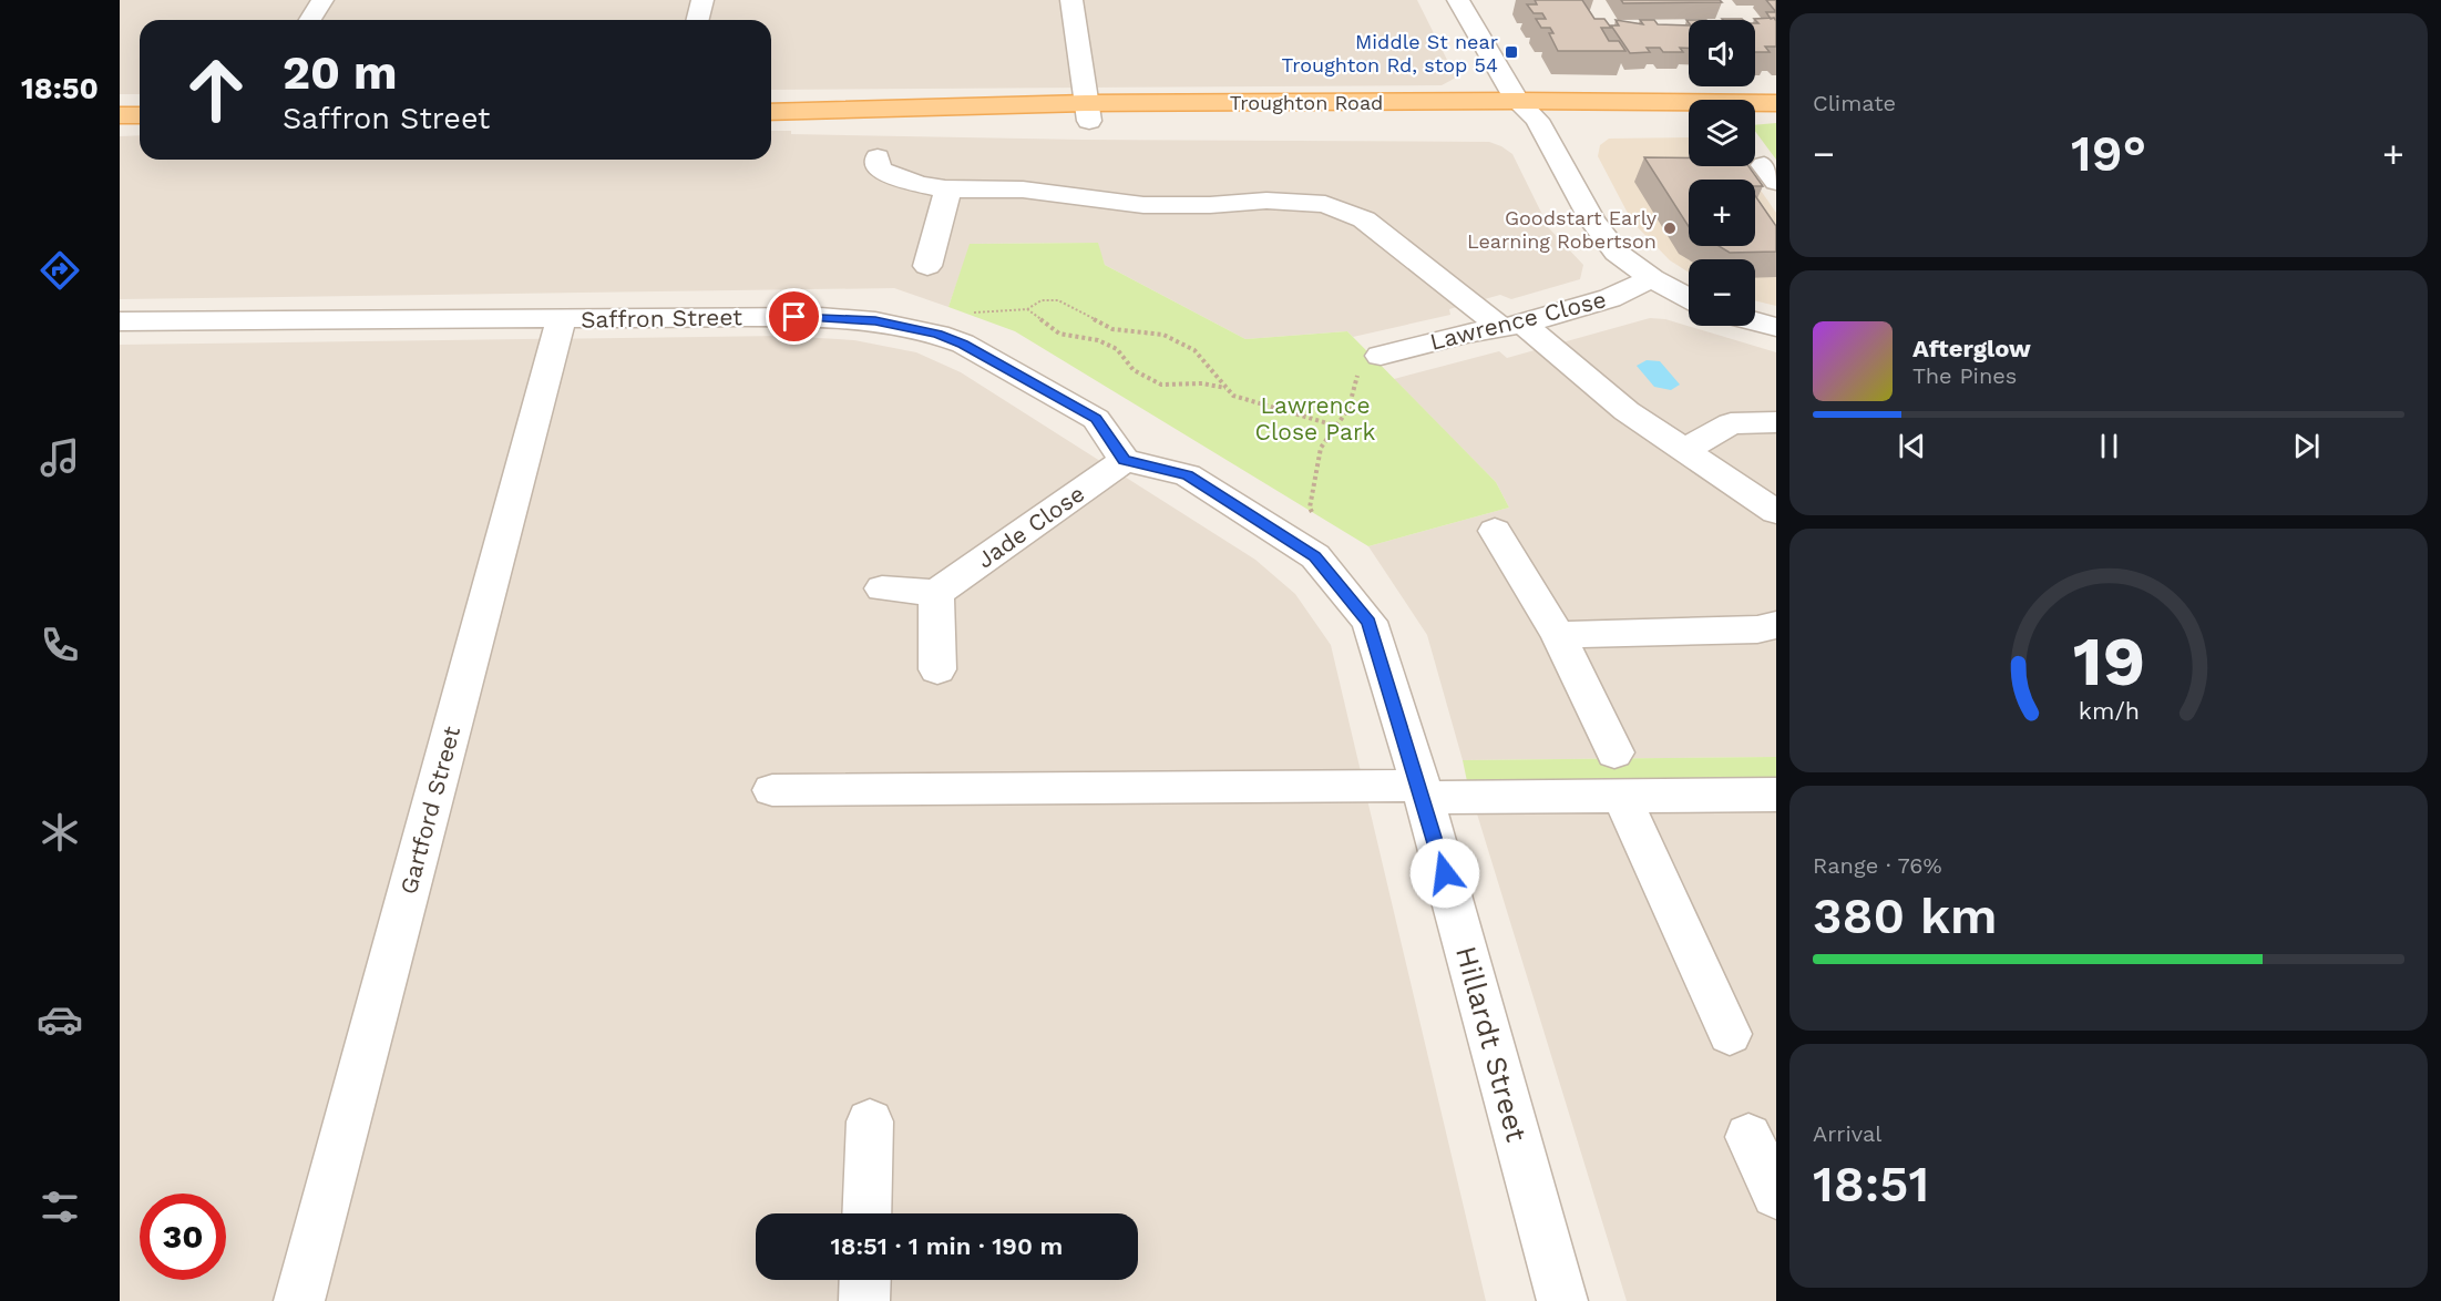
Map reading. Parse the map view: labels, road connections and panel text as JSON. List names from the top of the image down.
{
  "streets": {
    "main road": ["Troughton Road"],
    "street": [
      "Saffron Street",
      "Lawrence Close",
      "Jade Close",
      "Gartford Street",
      "Hillardt Street"
    ]
  },
  "crossings": [
    ["Saffron Street", "Jade Close"],
    ["Saffron Street", "Gartford Street"]
  ],
  "parks": ["Lawrence Close Park"],
  "places": {
    "transit": ["Middle St near Troughton Rd, stop 54"],
    "other": ["Goodstart Early Learning Robertson"]
  },
  "page": {
    "tabs": "18:50",
    "tile": [
      "Climate",
      ["Range · 76%", "380 km"],
      ["Arrival", "18:51"]
    ],
    "map_buttons": ["+", "−"],
    "turn": ["20 m", "Saffron Street"],
    "heat": ["−", "19°", "+"],
    "song": ["Afterglow", "The Pines"],
    "limit": "30",
    "trip": "18:51 · 1 min · 190 m",
    "gauge": ["19", "km/h"]
  }
}
